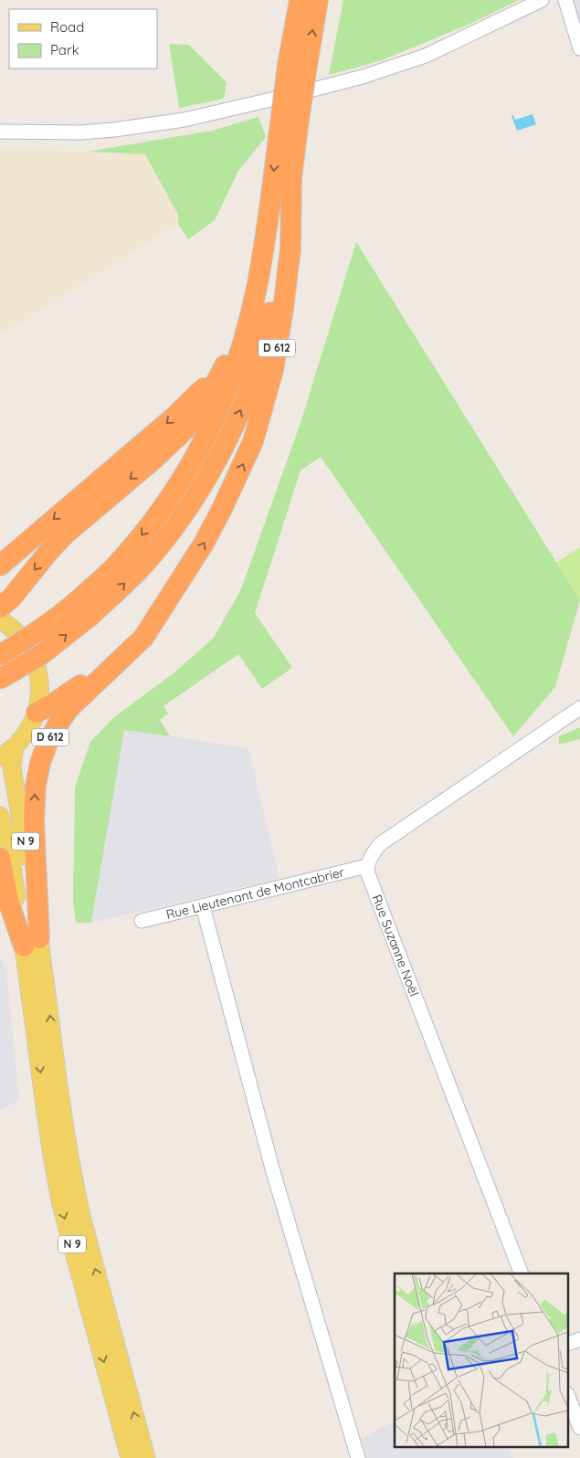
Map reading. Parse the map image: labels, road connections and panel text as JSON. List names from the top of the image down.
{
  "streets": {
    "highway": ["D 612"],
    "main road": ["N 9"],
    "street": ["Rue Lieutenant de Montcabrier", "Rue Suzanne Noël"]
  },
  "crossings": [
    ["D 612", "N 9"],
    ["Rue Lieutenant de Montcabrier", "Rue Suzanne Noël"]
  ],
  "legend": ["Road", "Park"]
}
